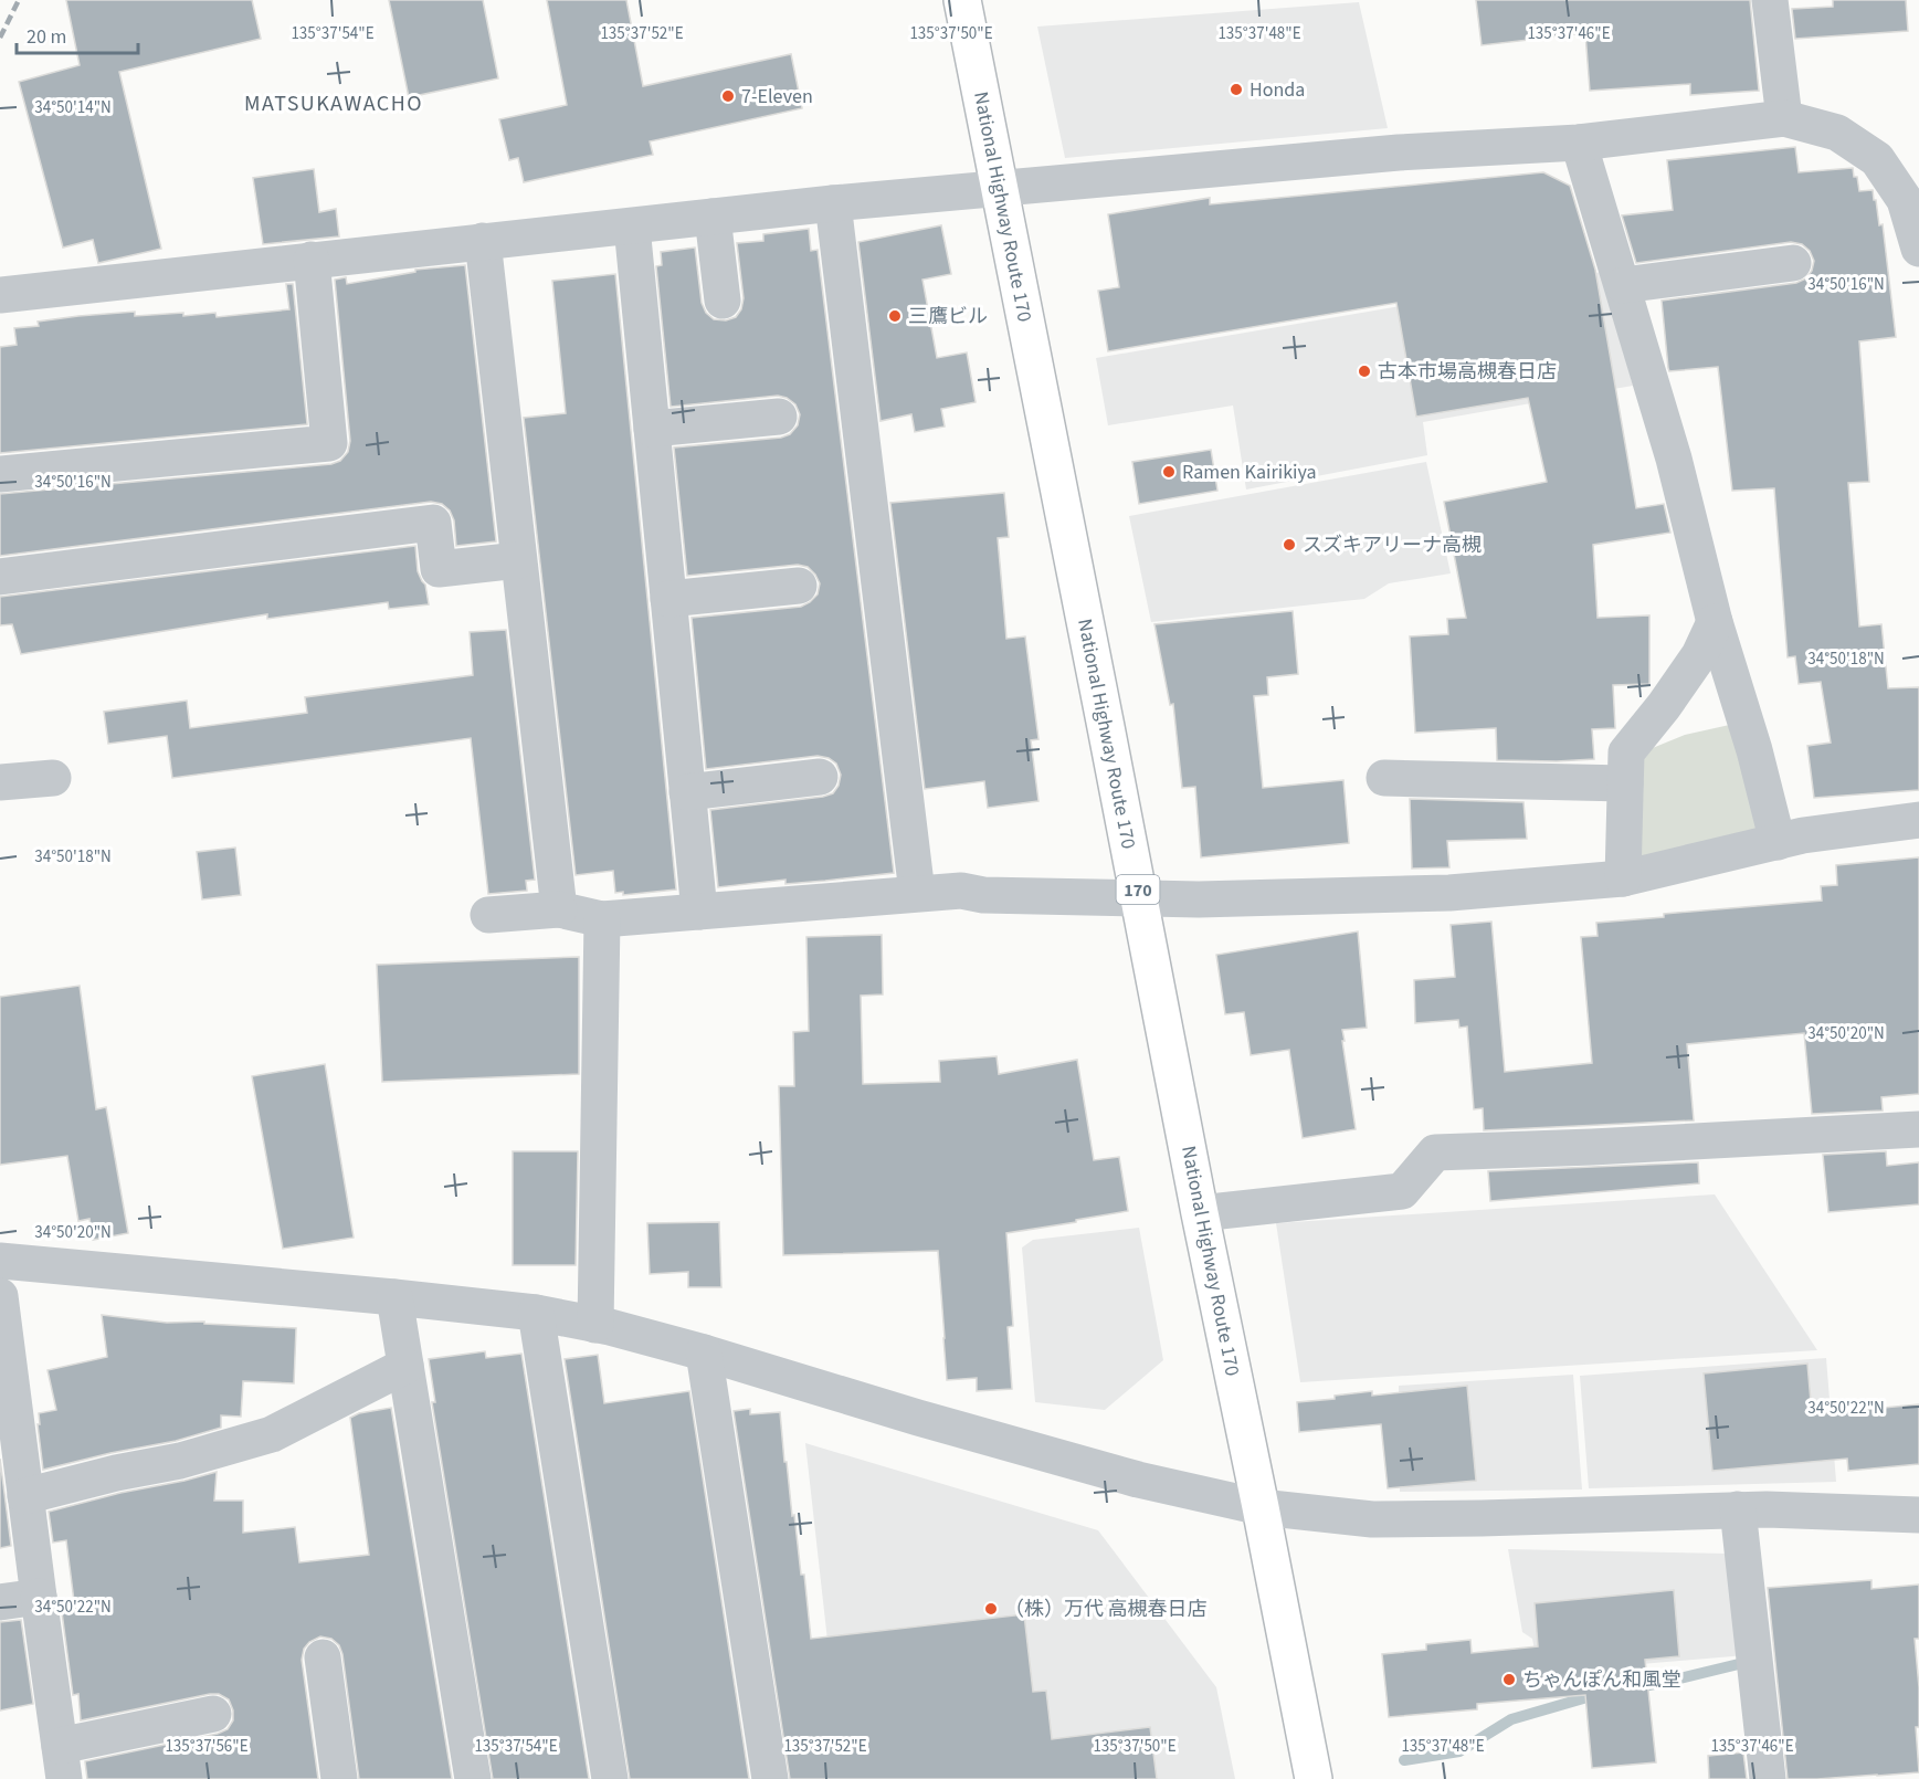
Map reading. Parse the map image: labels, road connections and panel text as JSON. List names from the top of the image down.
{
  "streets": {
    "highway": ["National Highway Route 170", "170"]
  },
  "districts": ["MATSUKAWACHO"],
  "places": [
    "Honda",
    "7-Eleven",
    "三鷹ビル",
    "古本市場高槻春日店",
    "Ramen Kairikiya",
    "スズキアリーナ高槻",
    "（株）万代 高槻春日店",
    "ちゃんぽん和風堂"
  ],
  "scale_bar": "20 m",
  "coordinates": [
    "135°37'54\"E",
    "135°37'52\"E",
    "135°37'50\"E",
    "135°37'48\"E",
    "135°37'46\"E",
    "34°50'14\"N",
    "34°50'16\"N",
    "34°50'18\"N",
    "34°50'20\"N",
    "34°50'22\"N",
    "135°37'56\"E"
  ]
}
